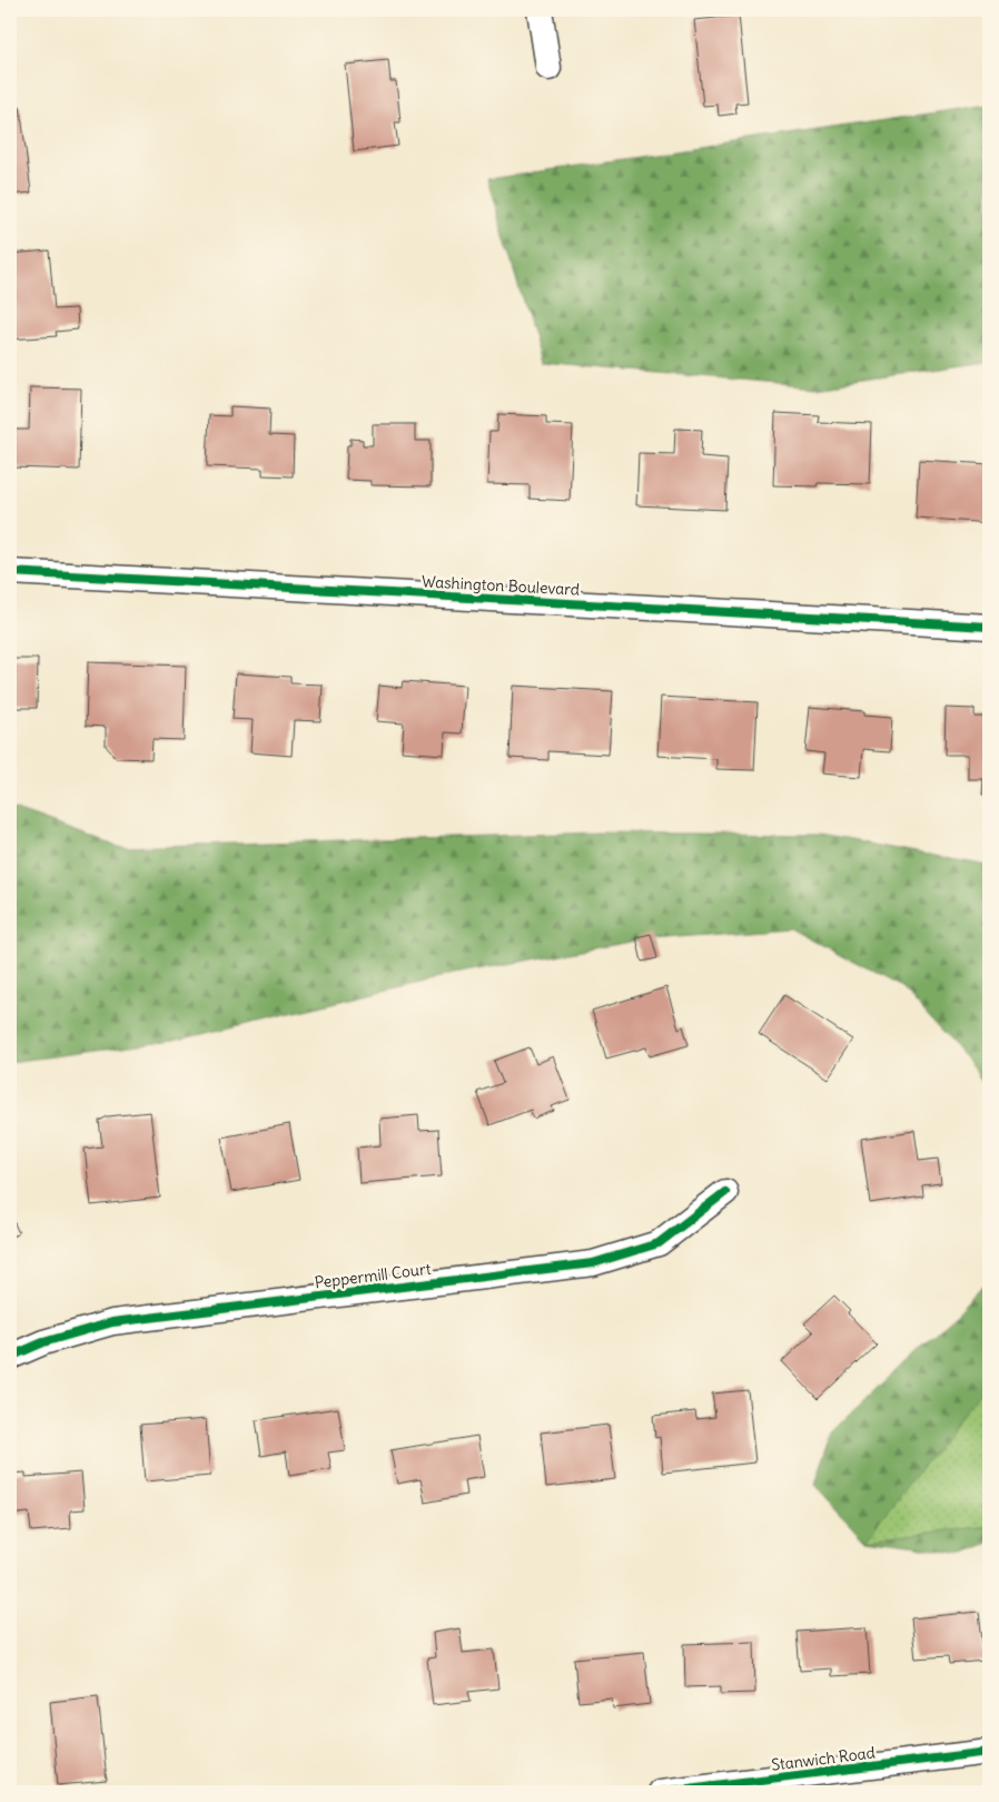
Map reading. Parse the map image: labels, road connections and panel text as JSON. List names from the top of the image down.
{
  "streets": {
    "street": ["Washington Boulevard", "Peppermill Court", "Stanwich Road"]
  }
}
